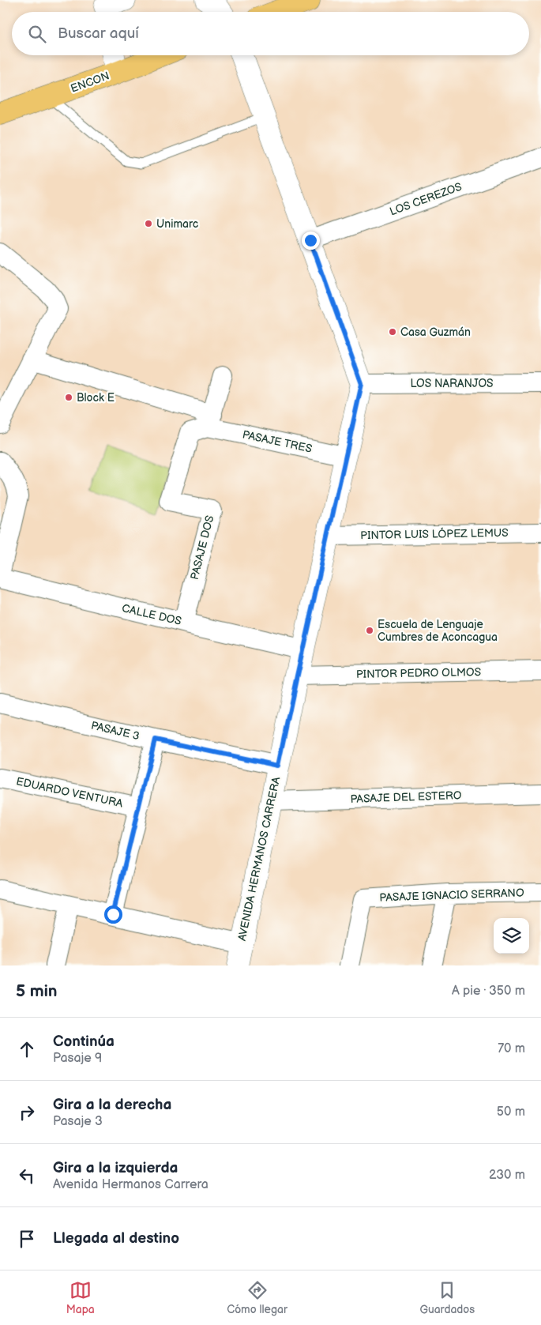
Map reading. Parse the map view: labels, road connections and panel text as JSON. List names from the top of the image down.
{
  "streets": {
    "main road": ["ENCON"],
    "street": [
      "LOS CEREZOS",
      "LOS NARANJOS",
      "PASAJE TRES",
      "PINTOR LUIS LÓPEZ LEMUS",
      "PASAJE DOS",
      "CALLE DOS",
      "PINTOR PEDRO OLMOS",
      "PASAJE 3",
      "EDUARDO VENTURA",
      "PASAJE DEL ESTERO",
      "AVENIDA HERMANOS CARRERA",
      "PASAJE IGNACIO SERRANO"
    ]
  },
  "crossings": [
    ["LOS NARANJOS", "AVENIDA HERMANOS CARRERA"],
    ["PASAJE TRES", "PASAJE DOS"],
    ["PASAJE TRES", "AVENIDA HERMANOS CARRERA"],
    ["PINTOR LUIS LÓPEZ LEMUS", "AVENIDA HERMANOS CARRERA"],
    ["PASAJE DOS", "CALLE DOS"],
    ["CALLE DOS", "AVENIDA HERMANOS CARRERA"],
    ["PINTOR PEDRO OLMOS", "AVENIDA HERMANOS CARRERA"],
    ["PASAJE 3", "AVENIDA HERMANOS CARRERA"],
    ["PASAJE DEL ESTERO", "AVENIDA HERMANOS CARRERA"]
  ],
  "places": [
    "Unimarc",
    "Casa Guzmán",
    "Block E",
    "Escuela de Lenguaje Cumbres de Aconcagua"
  ],
  "page": {
    "search": "Buscar aquí",
    "heading": ["5 min", "A pie · 350 m"],
    "list": [
      ["Continúa", "Pasaje 9", "70 m"],
      ["Gira a la derecha", "Pasaje 3", "50 m"],
      ["Gira a la izquierda", "Avenida Hermanos Carrera", "230 m"],
      "Llegada al destino"
    ],
    "nav": ["Mapa", "Cómo llegar", "Guardados"]
  }
}
